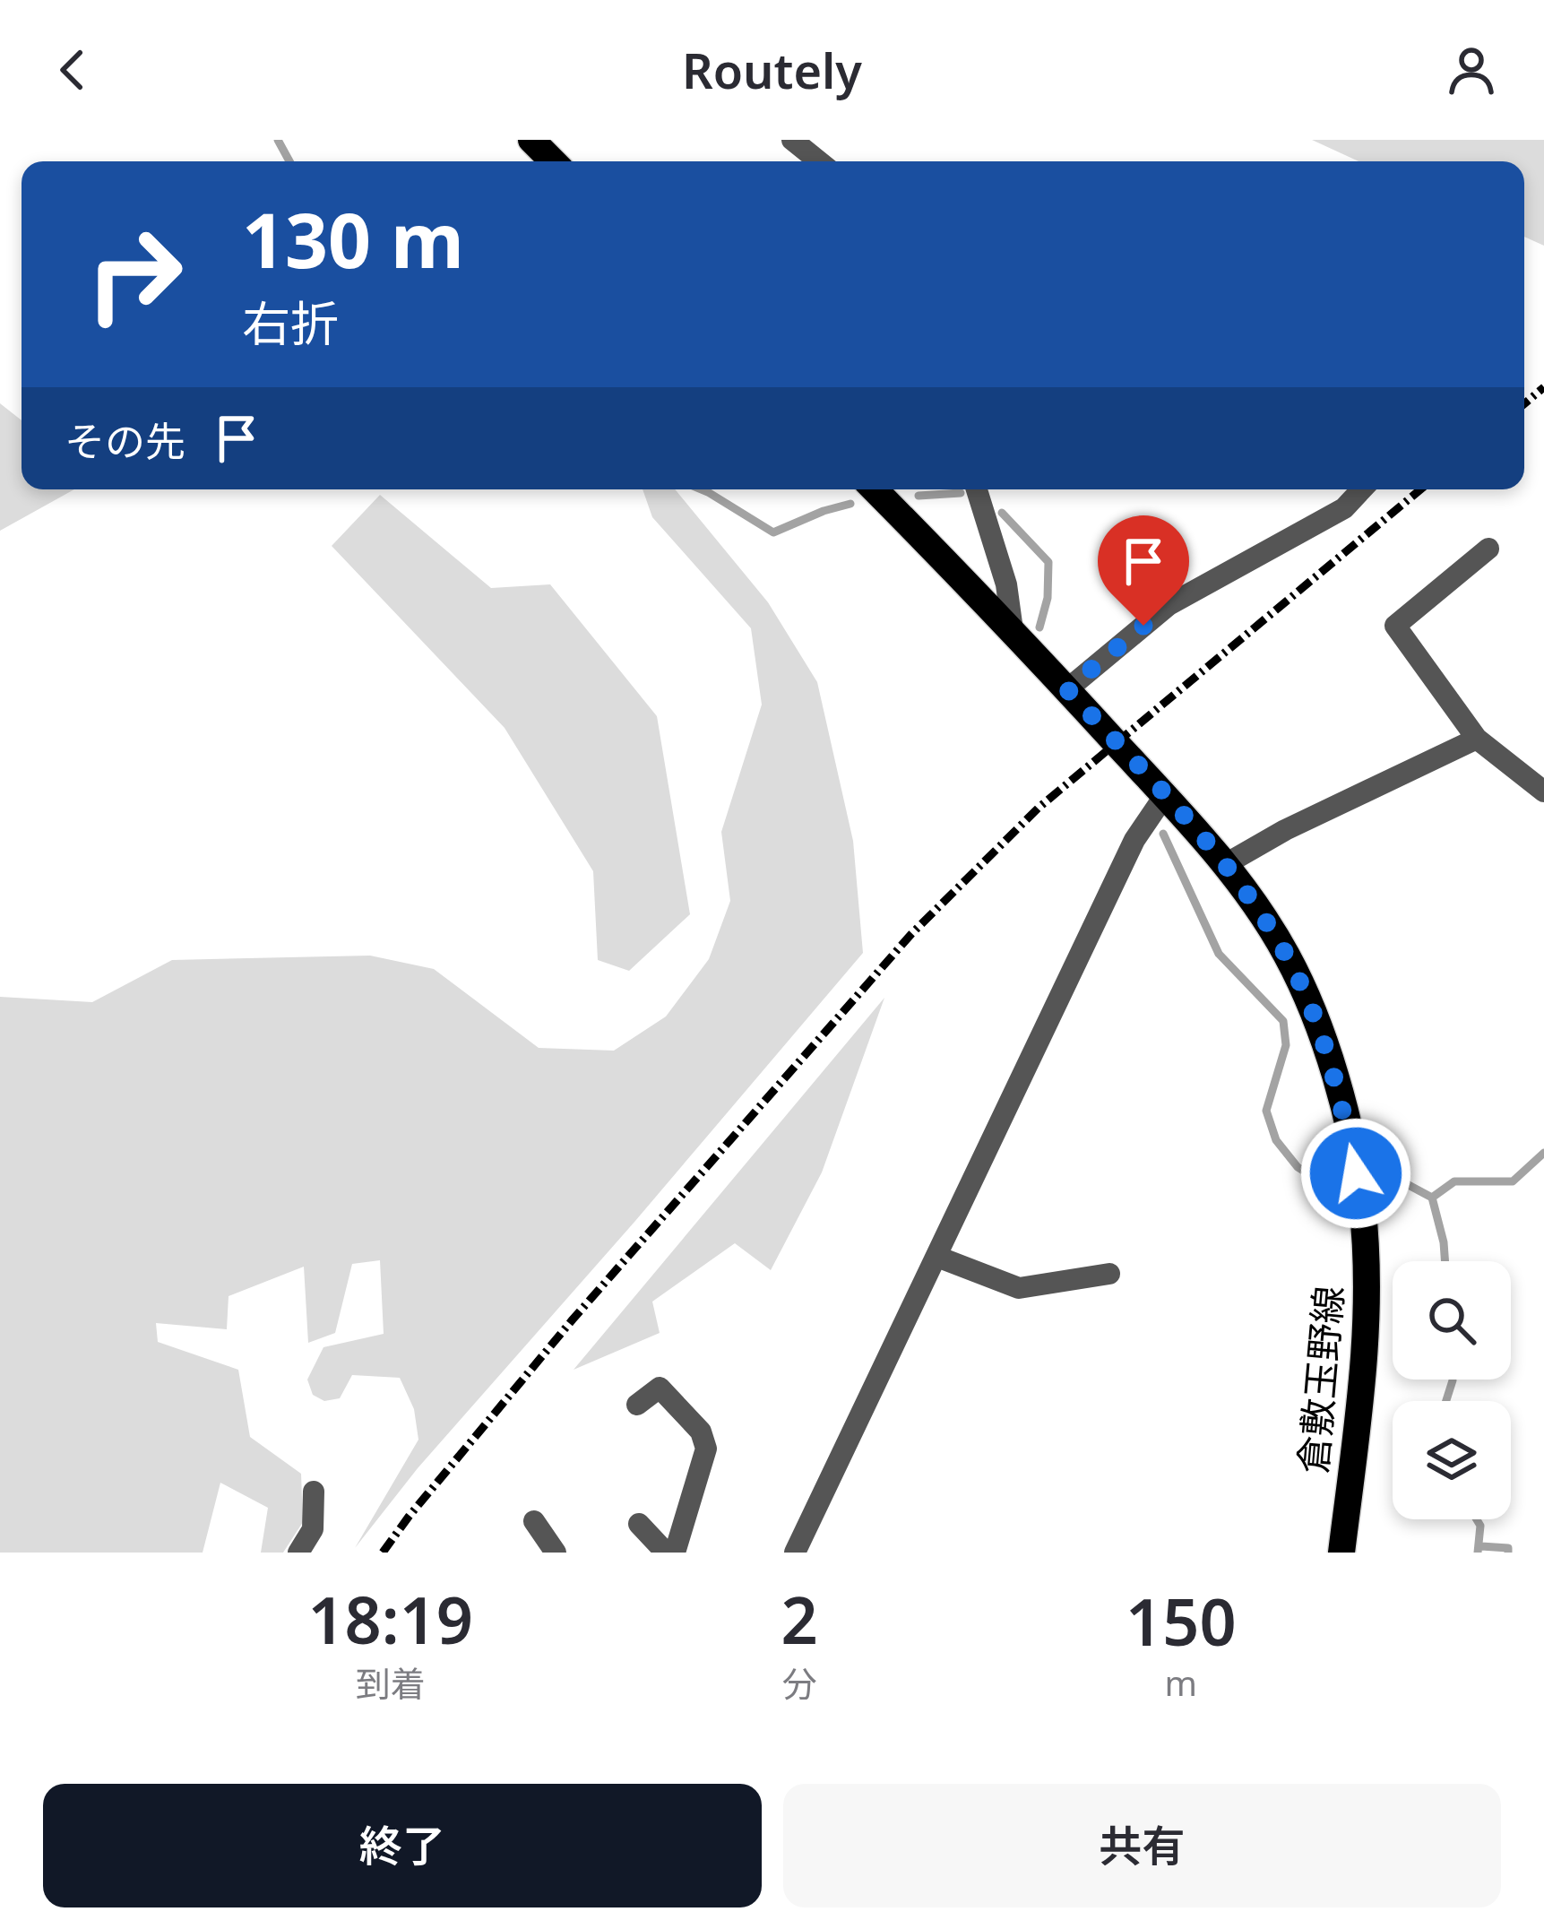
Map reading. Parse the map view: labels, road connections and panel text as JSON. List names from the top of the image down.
{
  "streets": {
    "main road": ["倉敷玉野線"]
  },
  "page": {
    "header": "Routely",
    "turn": ["130 m", "右折"],
    "then": "その先",
    "eta": [
      "18:19",
      "到着",
      "2",
      "分",
      "150",
      "m"
    ],
    "buttons": ["終了", "共有"]
  }
}
